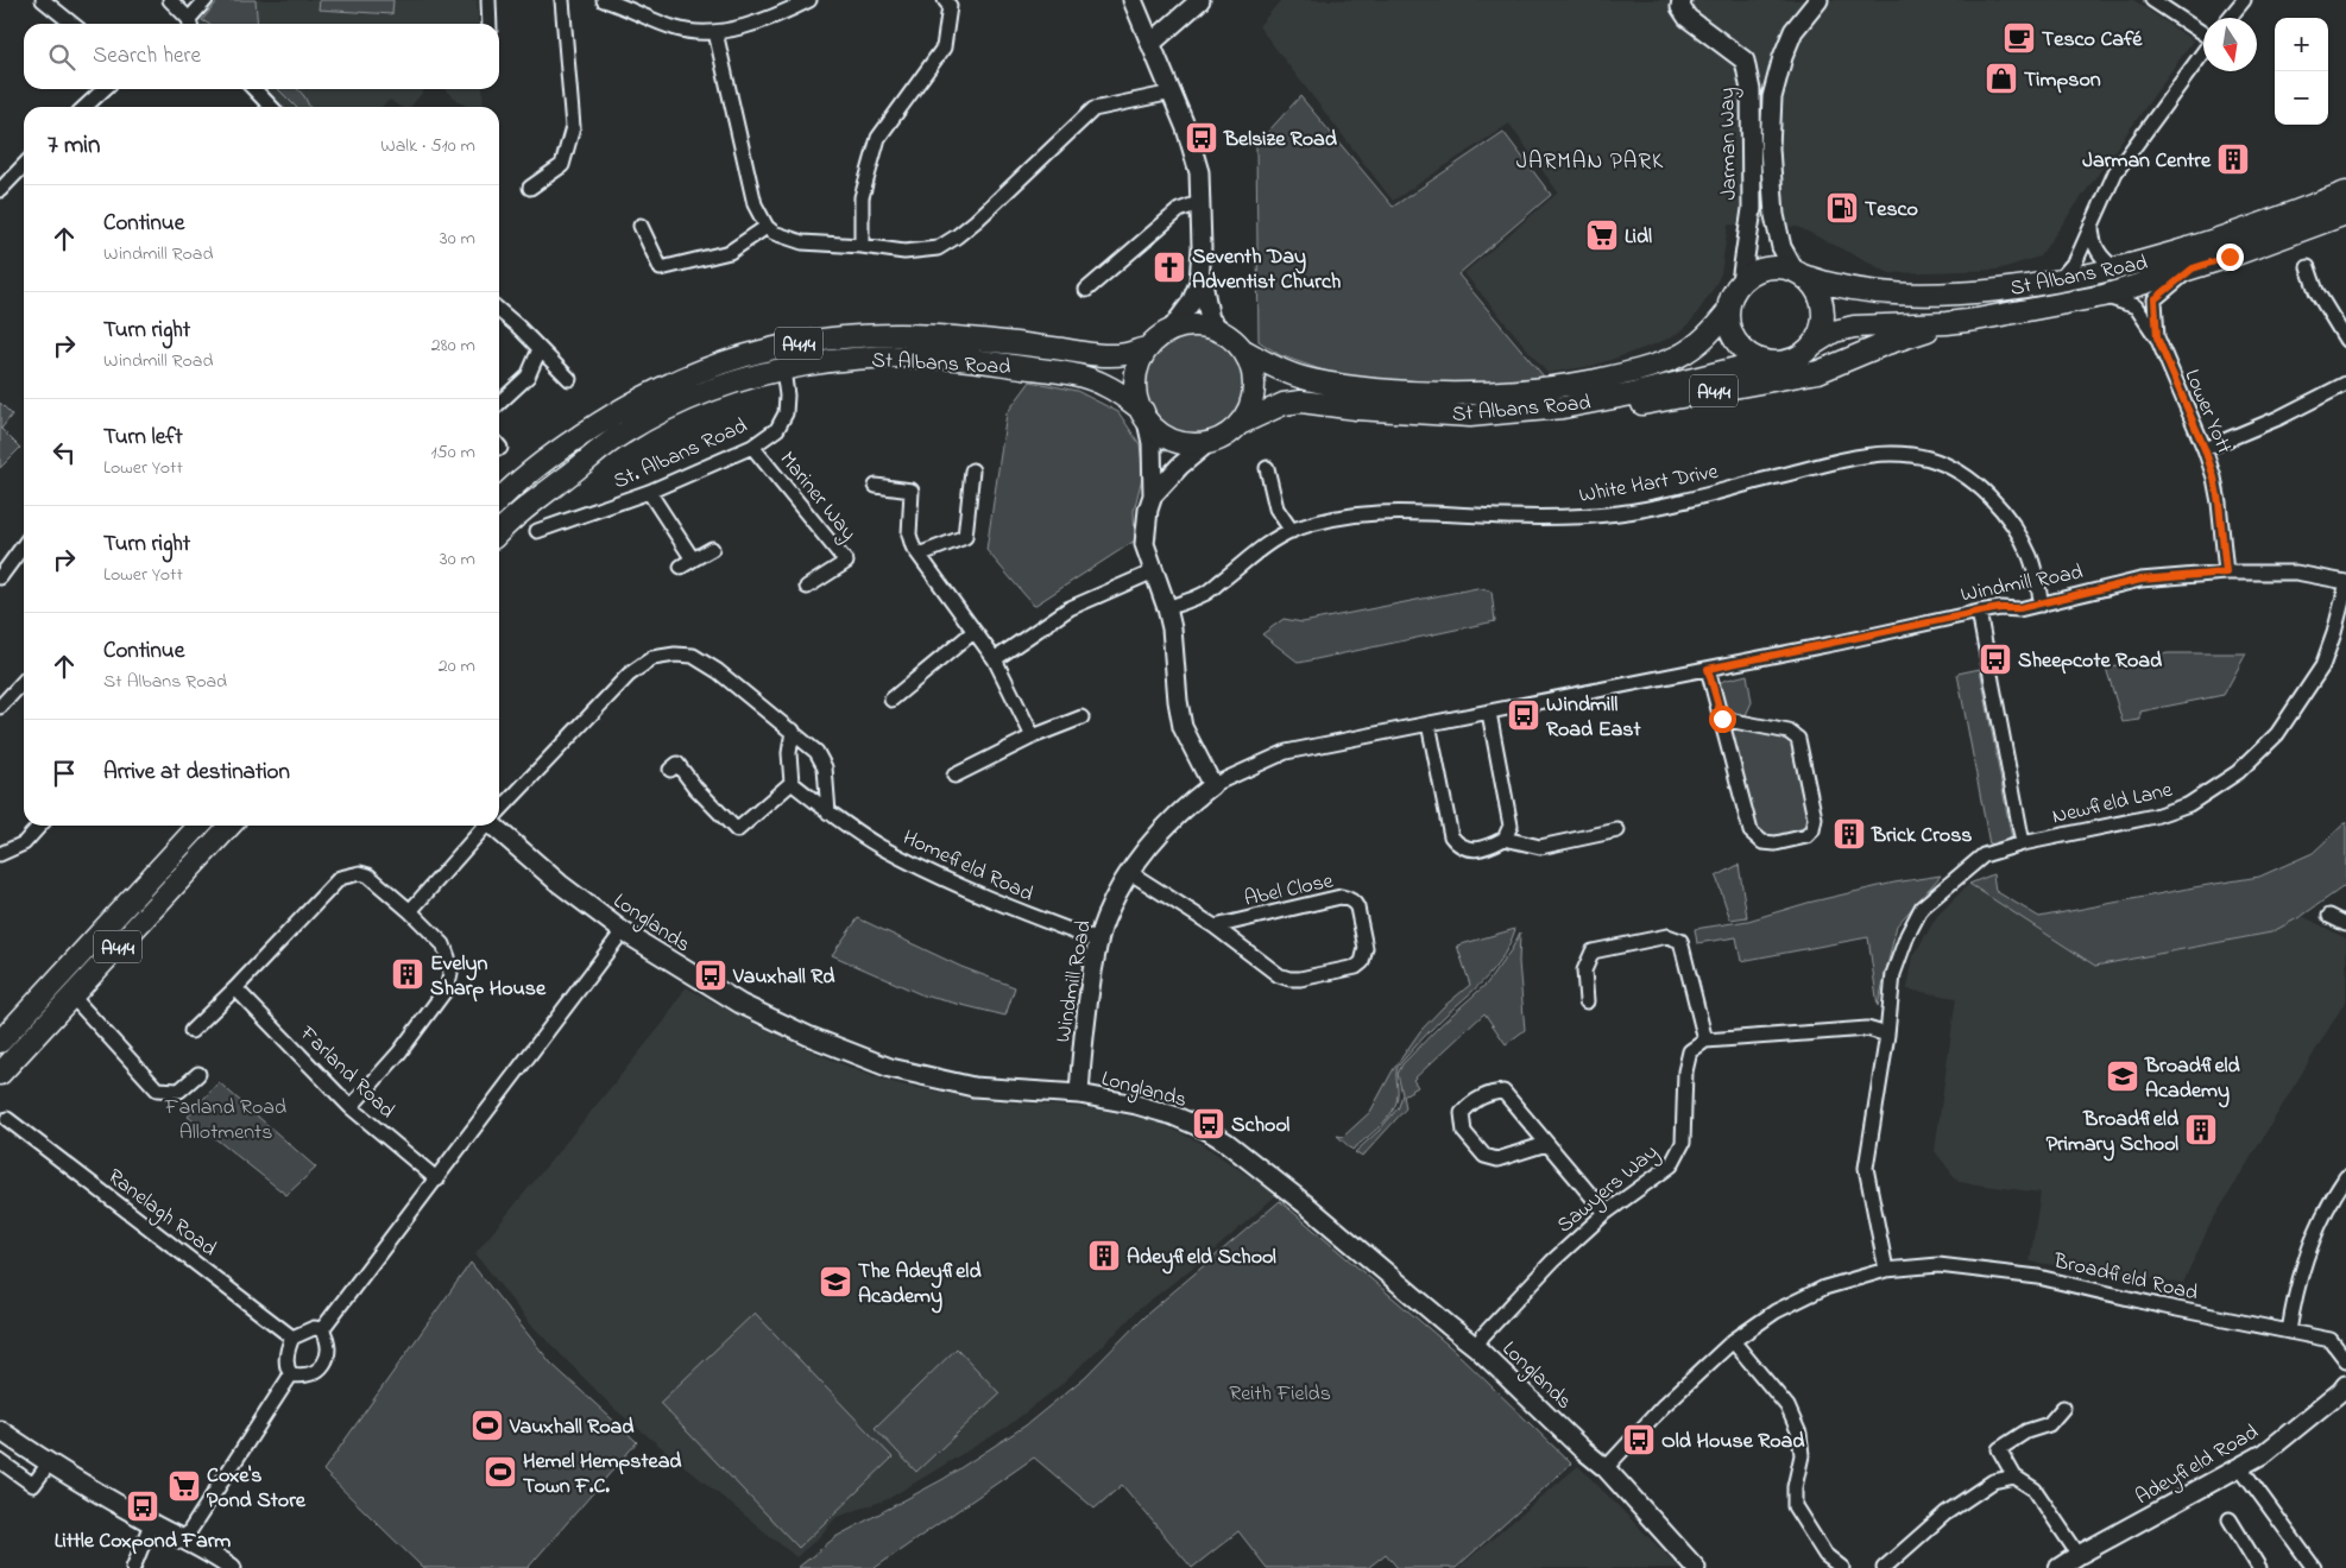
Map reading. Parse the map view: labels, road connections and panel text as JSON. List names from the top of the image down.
{
  "streets": {
    "main road": ["St Albans Road", "A414"],
    "street": [
      "Jarman Way",
      "Lower Yott",
      "St. Albans Road",
      "White Hart Drive",
      "Mariner Way",
      "Windmill Road",
      "Newfield Lane",
      "Homefield Road",
      "Abel Close",
      "Longlands",
      "Farland Road",
      "Sawyers Way",
      "Ranelagh Road",
      "Broadfield Road",
      "Adeyfield Road"
    ]
  },
  "crossings": [
    ["Jarman Way", "St Albans Road"],
    ["St Albans Road", "A414"],
    ["St Albans Road", "Lower Yott"],
    ["St Albans Road", "St. Albans Road"],
    ["Lower Yott", "Windmill Road"],
    ["St. Albans Road", "Mariner Way"],
    ["White Hart Drive", "Windmill Road"],
    ["Windmill Road", "Newfield Lane"],
    ["Windmill Road", "Homefield Road"],
    ["Windmill Road", "Abel Close"],
    ["Windmill Road", "Longlands"],
    ["Longlands", "Sawyers Way"],
    ["Longlands", "Broadfield Road"]
  ],
  "districts": ["JARMAN PARK"],
  "parks": ["Farland Road Allotments", "Reith Fields"],
  "places": {
    "cafe": ["Tesco Café"],
    "shop": ["Timpson"],
    "bus stop": [
      "Belsize Road",
      "Sheepcote Road",
      "Windmill Road East",
      "Vauxhall Rd",
      "School",
      "Old House Road",
      "Little Coxpond Farm"
    ],
    "building": [
      "Jarman Centre",
      "Brick Cross",
      "Evelyn Sharp House",
      "Broadfield Primary School",
      "Adeyfield School"
    ],
    "fuel station": ["Tesco"],
    "supermarket": ["Lidl", "Coxe's Pond Store"],
    "church": ["Seventh Day Adventist Church"],
    "school or university": ["Broadfield Academy", "The Adeyfield Academy"],
    "sports": ["Vauxhall Road", "Hemel Hempstead Town F.C."]
  },
  "north": "bottom",
  "page": {
    "map_buttons": ["+", "−"],
    "search": "Search here",
    "heading": ["7 min", "Walk · 510 m"],
    "list": [
      ["Continue", "Windmill Road", "30 m"],
      ["Turn right", "Windmill Road", "280 m"],
      ["Turn left", "Lower Yott", "150 m"],
      ["Turn right", "Lower Yott", "30 m"],
      ["Continue", "St Albans Road", "20 m"],
      "Arrive at destination"
    ]
  }
}
